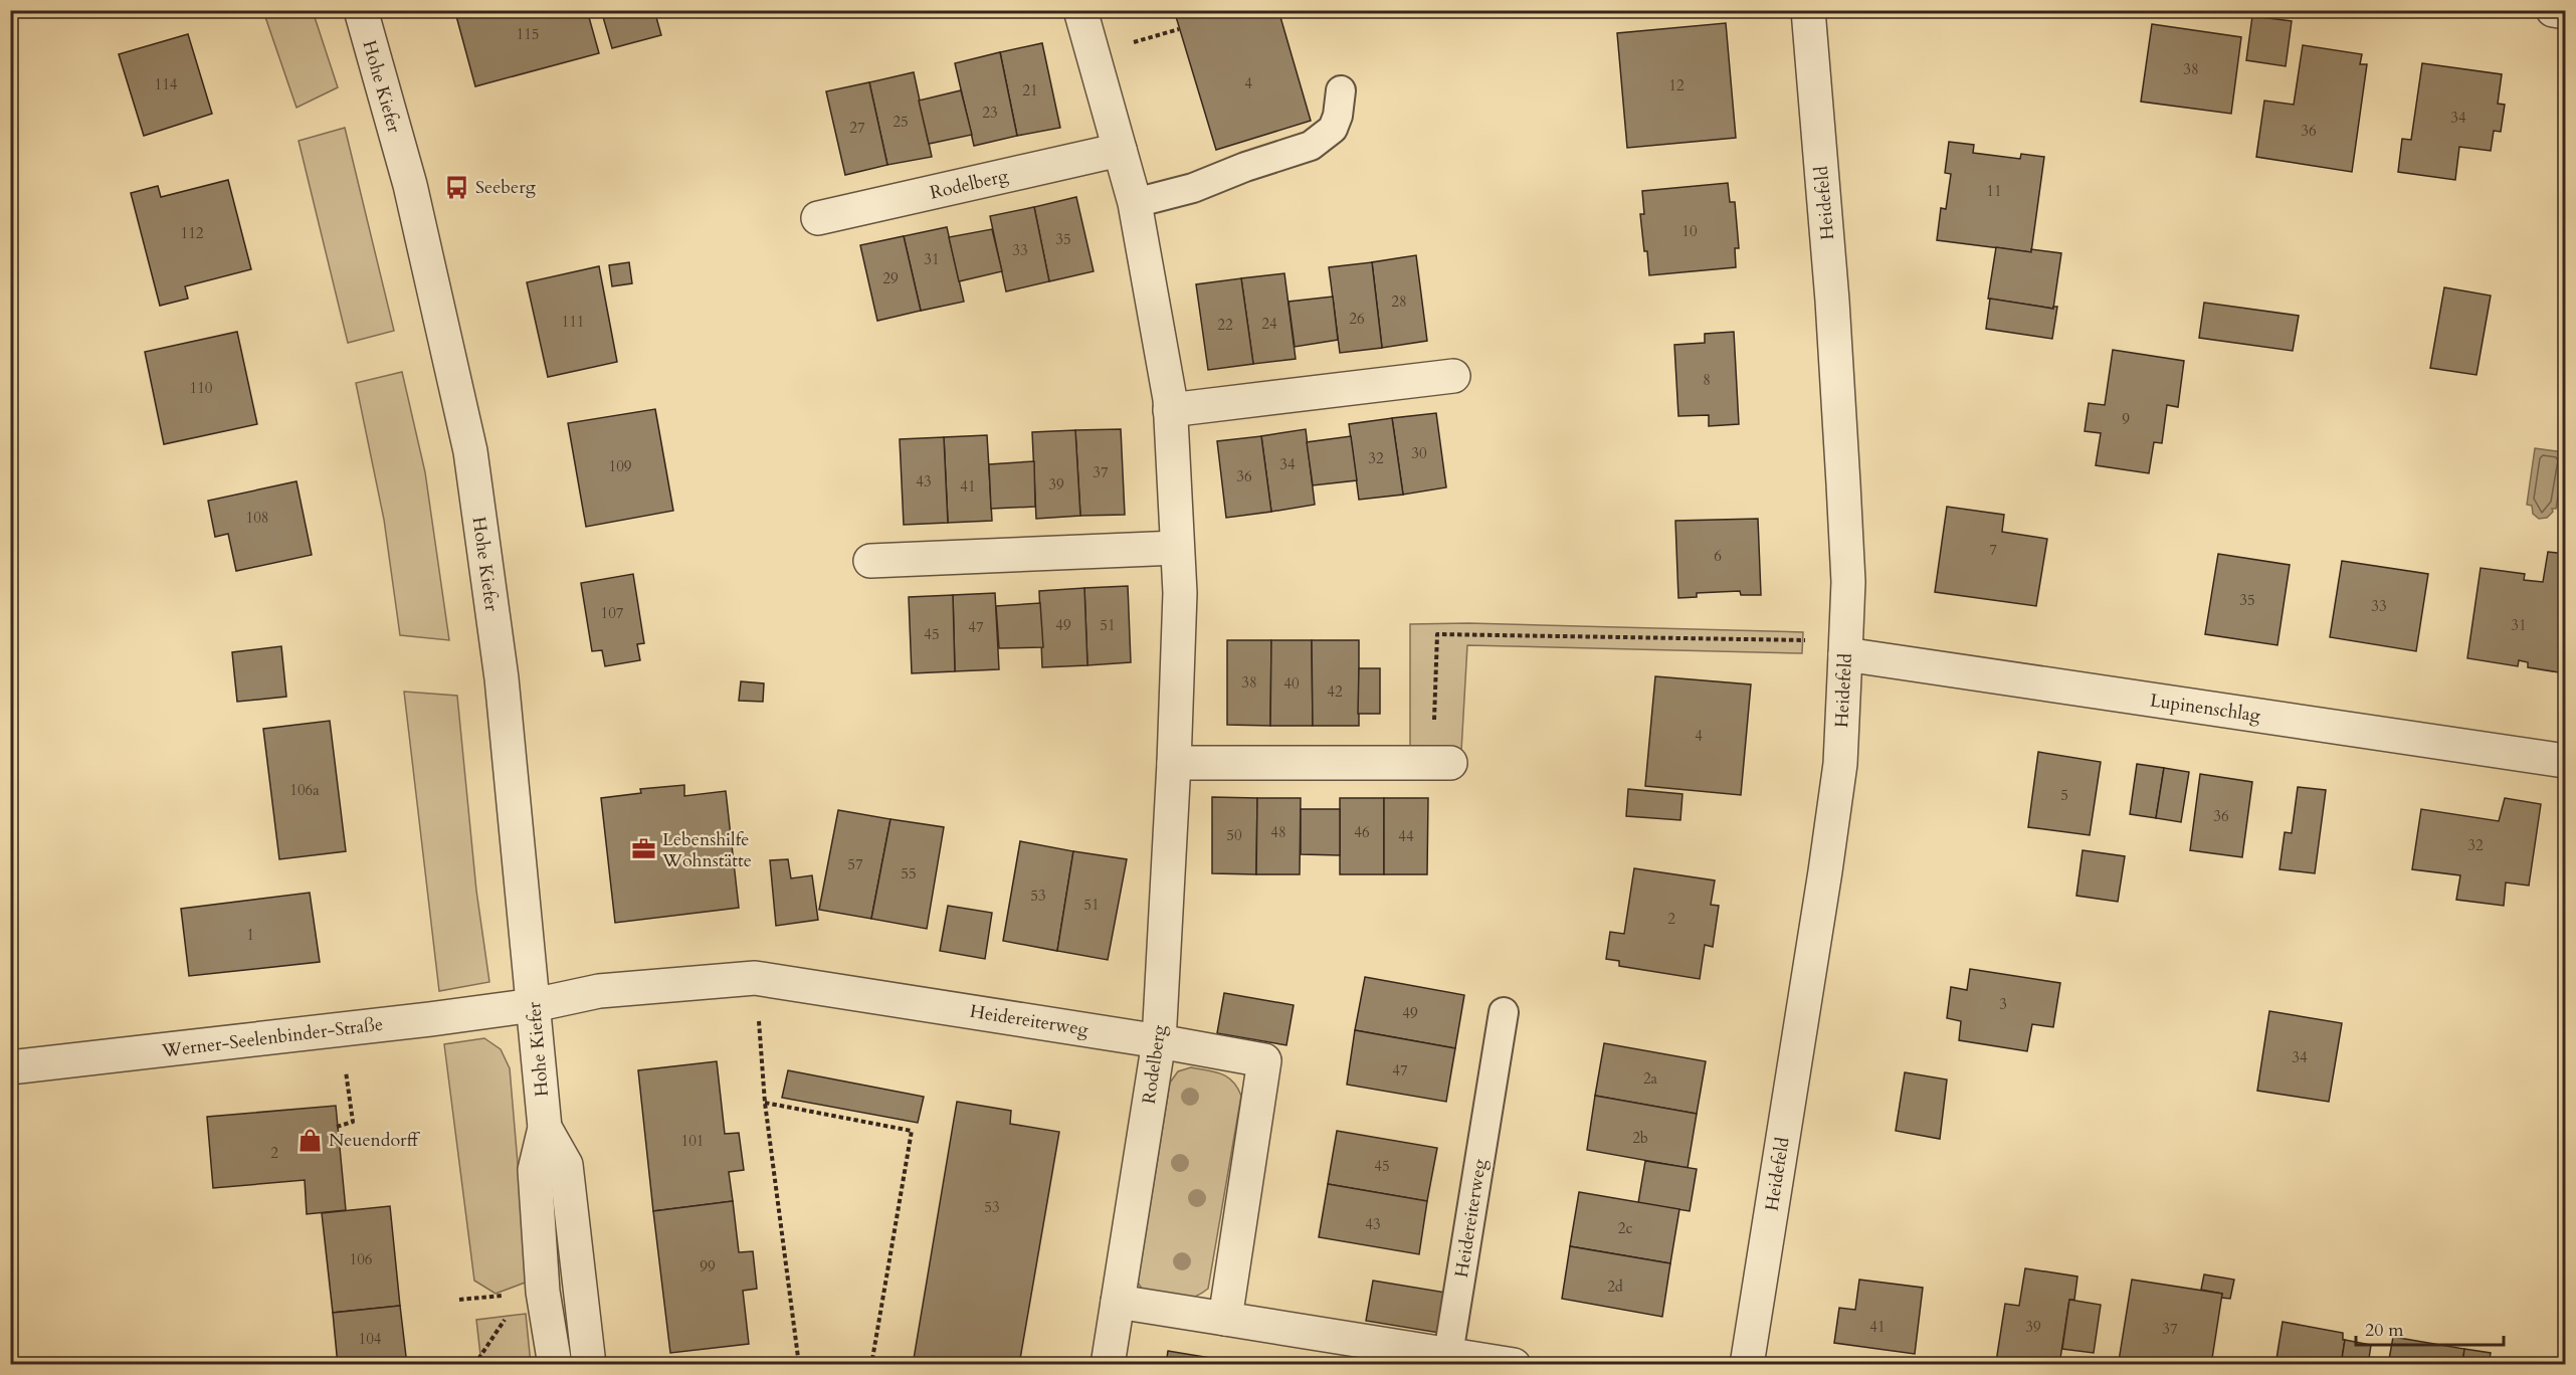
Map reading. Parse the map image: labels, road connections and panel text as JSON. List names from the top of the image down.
{
  "streets": {
    "street": [
      "Hohe Kiefer",
      "Rodelberg",
      "Heidefeld",
      "Lupinenschlag",
      "Heidereiterweg",
      "Werner-Seelenbinder-Straße"
    ]
  },
  "crossings": [
    ["Hohe Kiefer", "Heidereiterweg"],
    ["Hohe Kiefer", "Werner-Seelenbinder-Straße"],
    ["Rodelberg", "Heidereiterweg"],
    ["Heidefeld", "Lupinenschlag"],
    ["Heidereiterweg", "Werner-Seelenbinder-Straße"]
  ],
  "places": {
    "bus stop": ["Seeberg"],
    "office": ["Lebenshilfe Wohnstätte"],
    "shop": ["Neuendorff"]
  },
  "house_numbers": [
    "115",
    "38",
    "4",
    "114",
    "12",
    "21",
    "23",
    "34",
    "25",
    "27",
    "36",
    "11",
    "10",
    "112",
    "35",
    "33",
    "31",
    "29",
    "28",
    "26",
    "111",
    "24",
    "22",
    "8",
    "110",
    "9",
    "30",
    "32",
    "34",
    "109",
    "37",
    "36",
    "43",
    "39",
    "41",
    "108",
    "7",
    "6",
    "35",
    "33",
    "107",
    "49",
    "51",
    "31",
    "47",
    "45",
    "38",
    "40",
    "42",
    "4",
    "106a",
    "5",
    "36",
    "48",
    "46",
    "50",
    "44",
    "32",
    "57",
    "55",
    "53",
    "51",
    "2",
    "1",
    "3",
    "49",
    "34",
    "47",
    "2a",
    "2b",
    "101",
    "2",
    "45",
    "53",
    "43",
    "2c",
    "106",
    "99",
    "2d",
    "41",
    "39",
    "37",
    "104"
  ],
  "scale_bar": "20 m"
}
